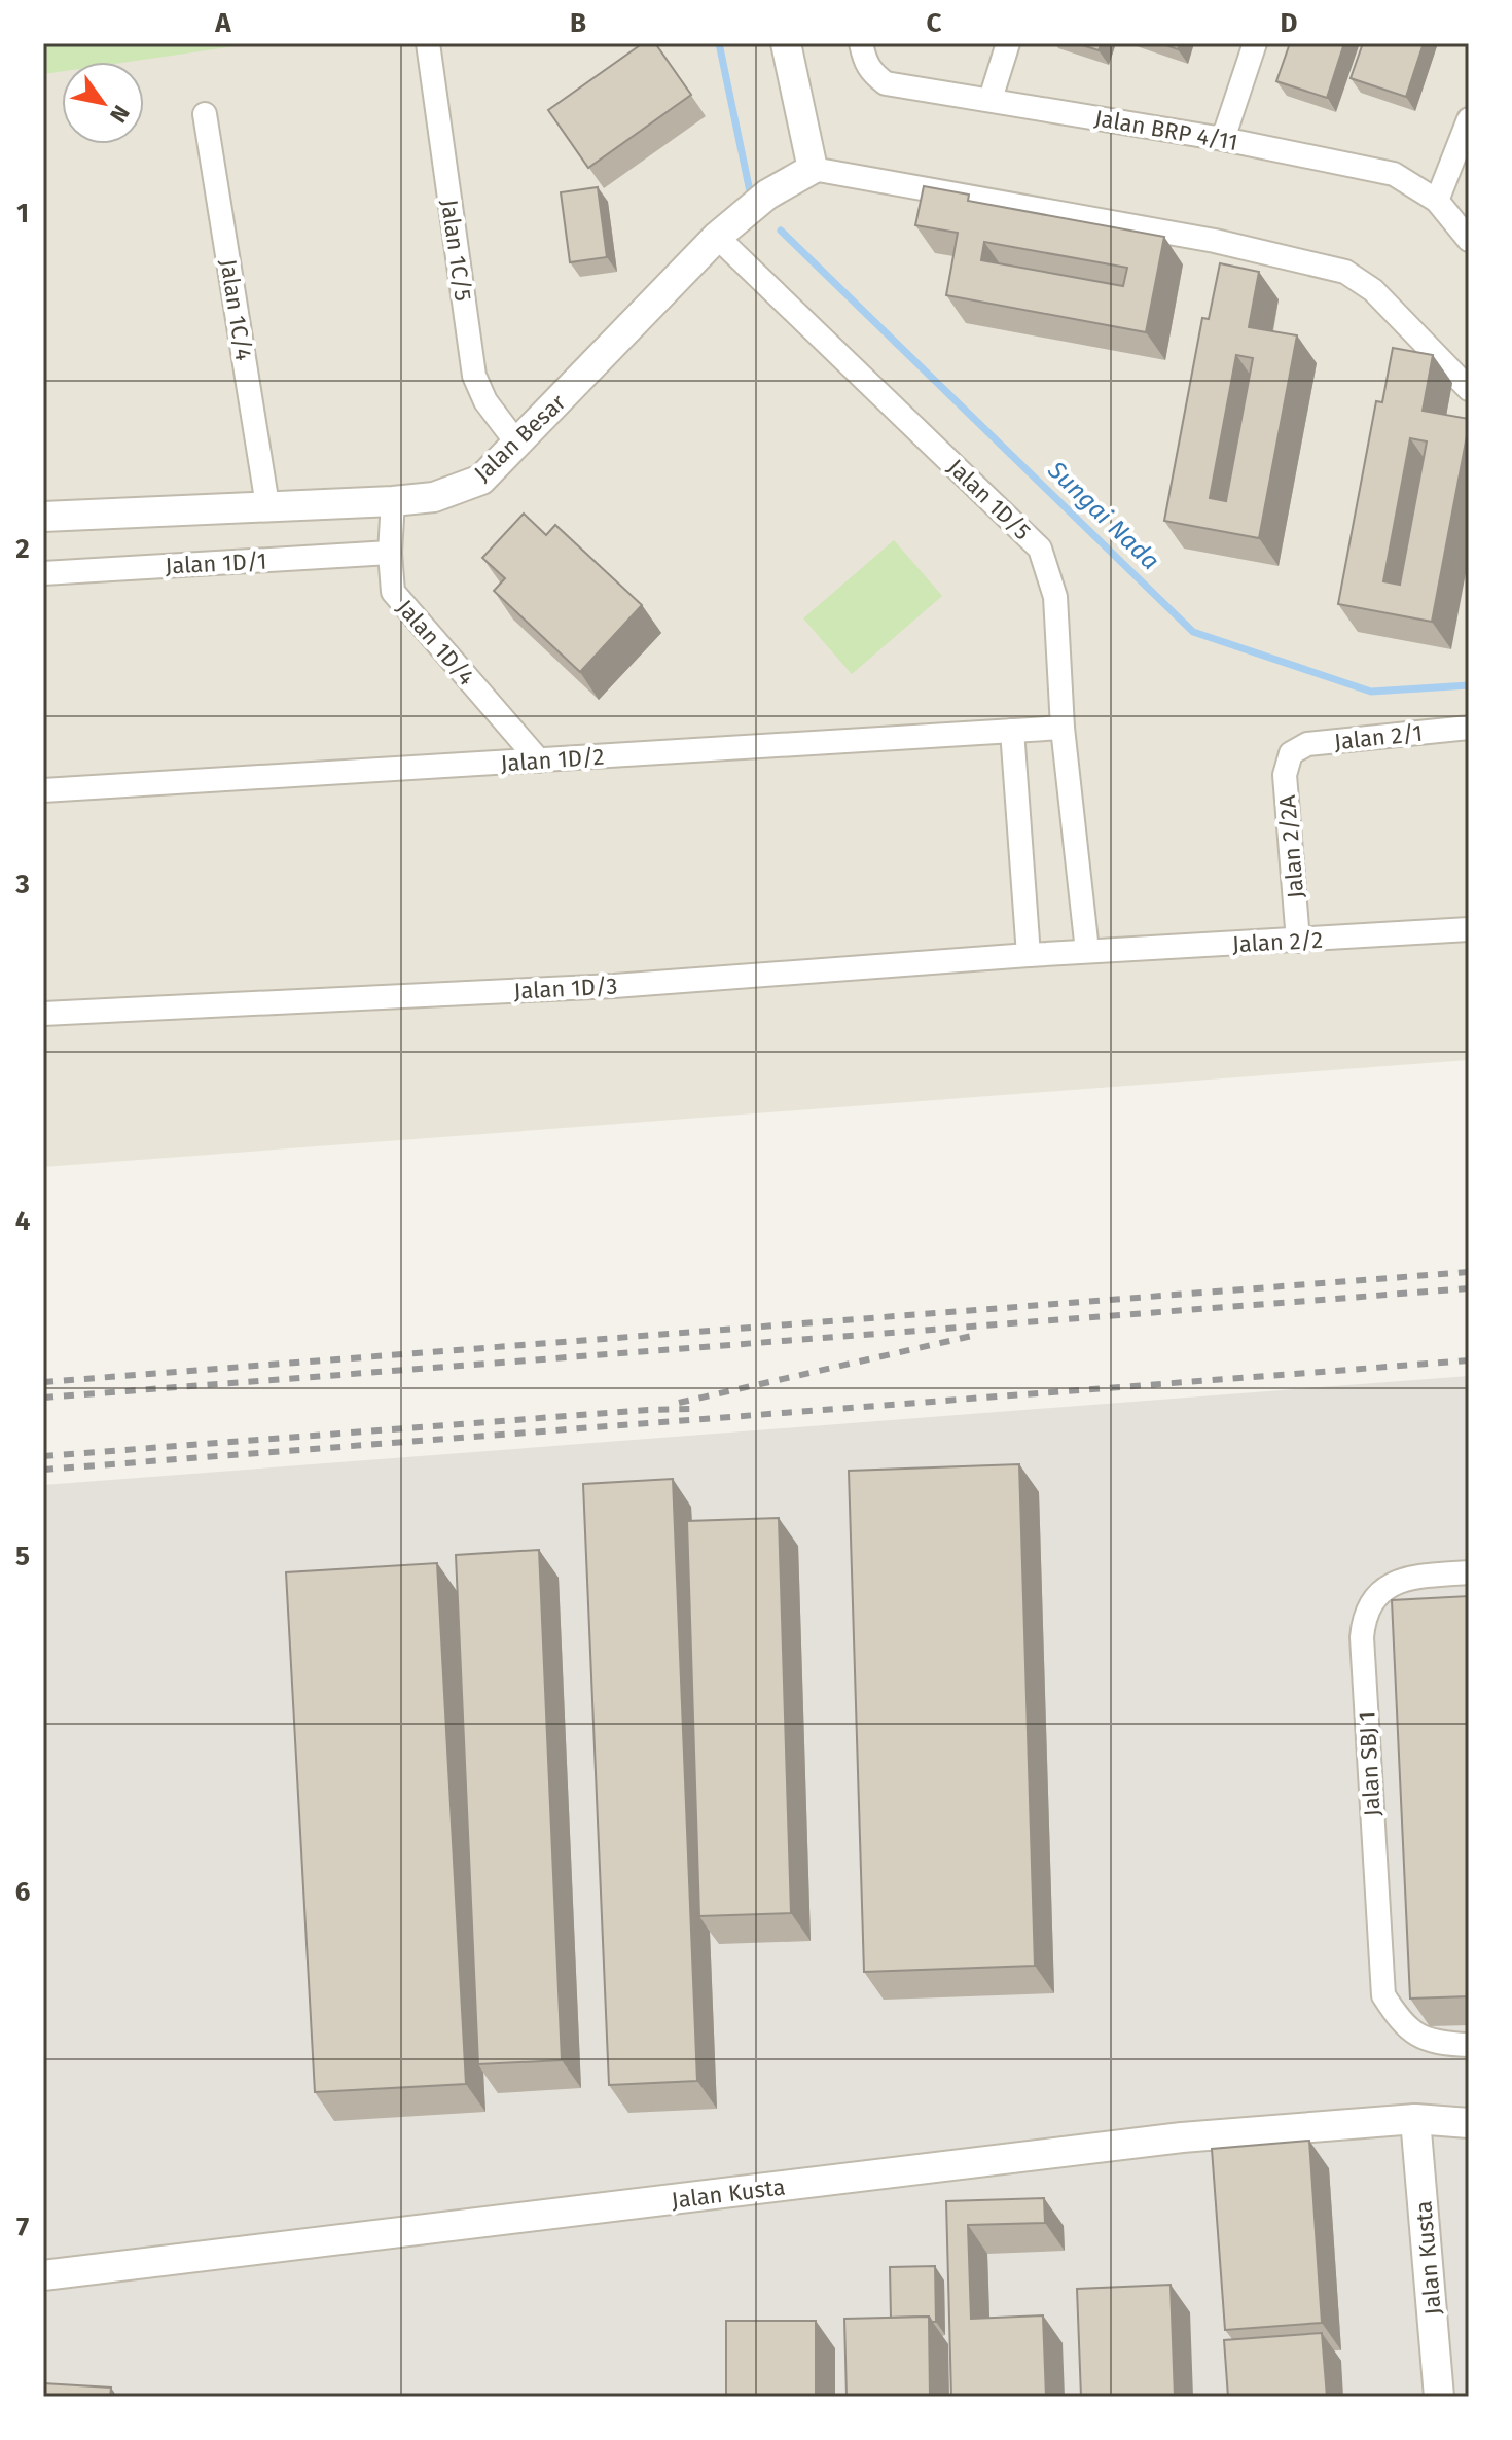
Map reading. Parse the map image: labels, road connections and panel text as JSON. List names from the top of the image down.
{
  "streets": {
    "street": [
      "Jalan BRP 4/11",
      "Jalan 1C/5",
      "Jalan 1C/4",
      "Jalan Besar",
      "Jalan 1D/5",
      "Jalan 1D/1",
      "Jalan 1D/4",
      "Jalan 2/1",
      "Jalan 1D/2",
      "Jalan 2/2A",
      "Jalan 2/2",
      "Jalan 1D/3",
      "Jalan SBJ 1",
      "Jalan Kusta"
    ]
  },
  "crossings": [
    ["Jalan 1C/5", "Jalan Besar"],
    ["Jalan 1C/4", "Jalan Besar"],
    ["Jalan Besar", "Jalan 1D/5"],
    ["Jalan Besar", "Jalan 1D/4"],
    ["Jalan 1D/5", "Jalan 1D/2"],
    ["Jalan 1D/5", "Jalan 2/2"],
    ["Jalan 1D/5", "Jalan 1D/3"],
    ["Jalan 1D/1", "Jalan 1D/4"],
    ["Jalan 1D/4", "Jalan 1D/2"],
    ["Jalan 2/1", "Jalan 2/2A"],
    ["Jalan 2/2A", "Jalan 2/2"],
    ["Jalan 2/2", "Jalan 1D/3"]
  ],
  "water": ["Sungai Nada"],
  "north": "bottom right",
  "grid": {
    "columns": [
      "A",
      "B",
      "C",
      "D"
    ],
    "rows": [
      "1",
      "2",
      "3",
      "4",
      "5",
      "6",
      "7"
    ]
  }
}
